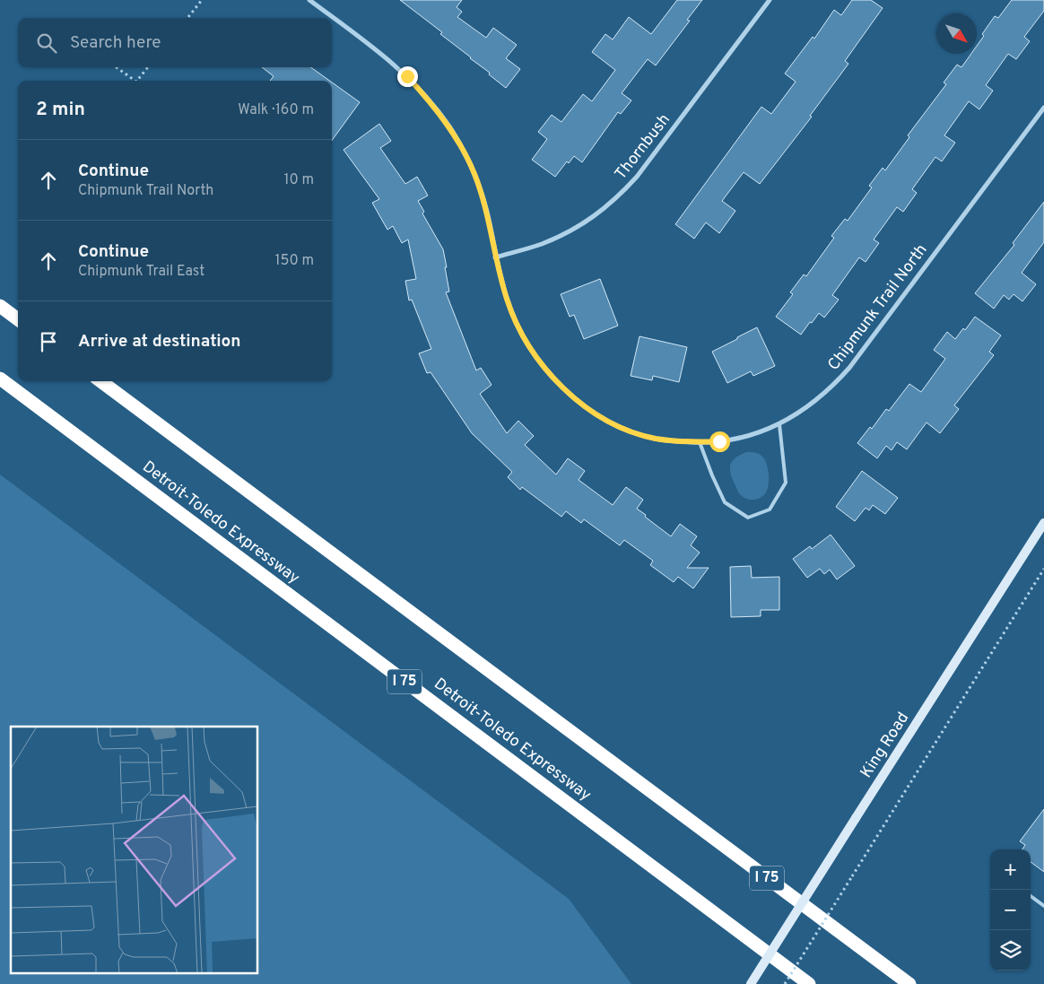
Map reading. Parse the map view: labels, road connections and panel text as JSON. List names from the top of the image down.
{
  "streets": {
    "highway": ["Detroit-Toledo Expressway", "I 75"],
    "main road": ["King Road"],
    "street": ["Thornbush", "Chipmunk Trail North"]
  },
  "crossings": [
    ["Thornbush", "Chipmunk Trail North"]
  ],
  "north": "bottom right",
  "page": {
    "search": "Search here",
    "heading": ["2 min", "Walk · 160 m"],
    "list": [
      ["Continue", "Chipmunk Trail North", "10 m"],
      ["Continue", "Chipmunk Trail East", "150 m"],
      "Arrive at destination"
    ],
    "map_buttons": ["+", "−"]
  }
}
